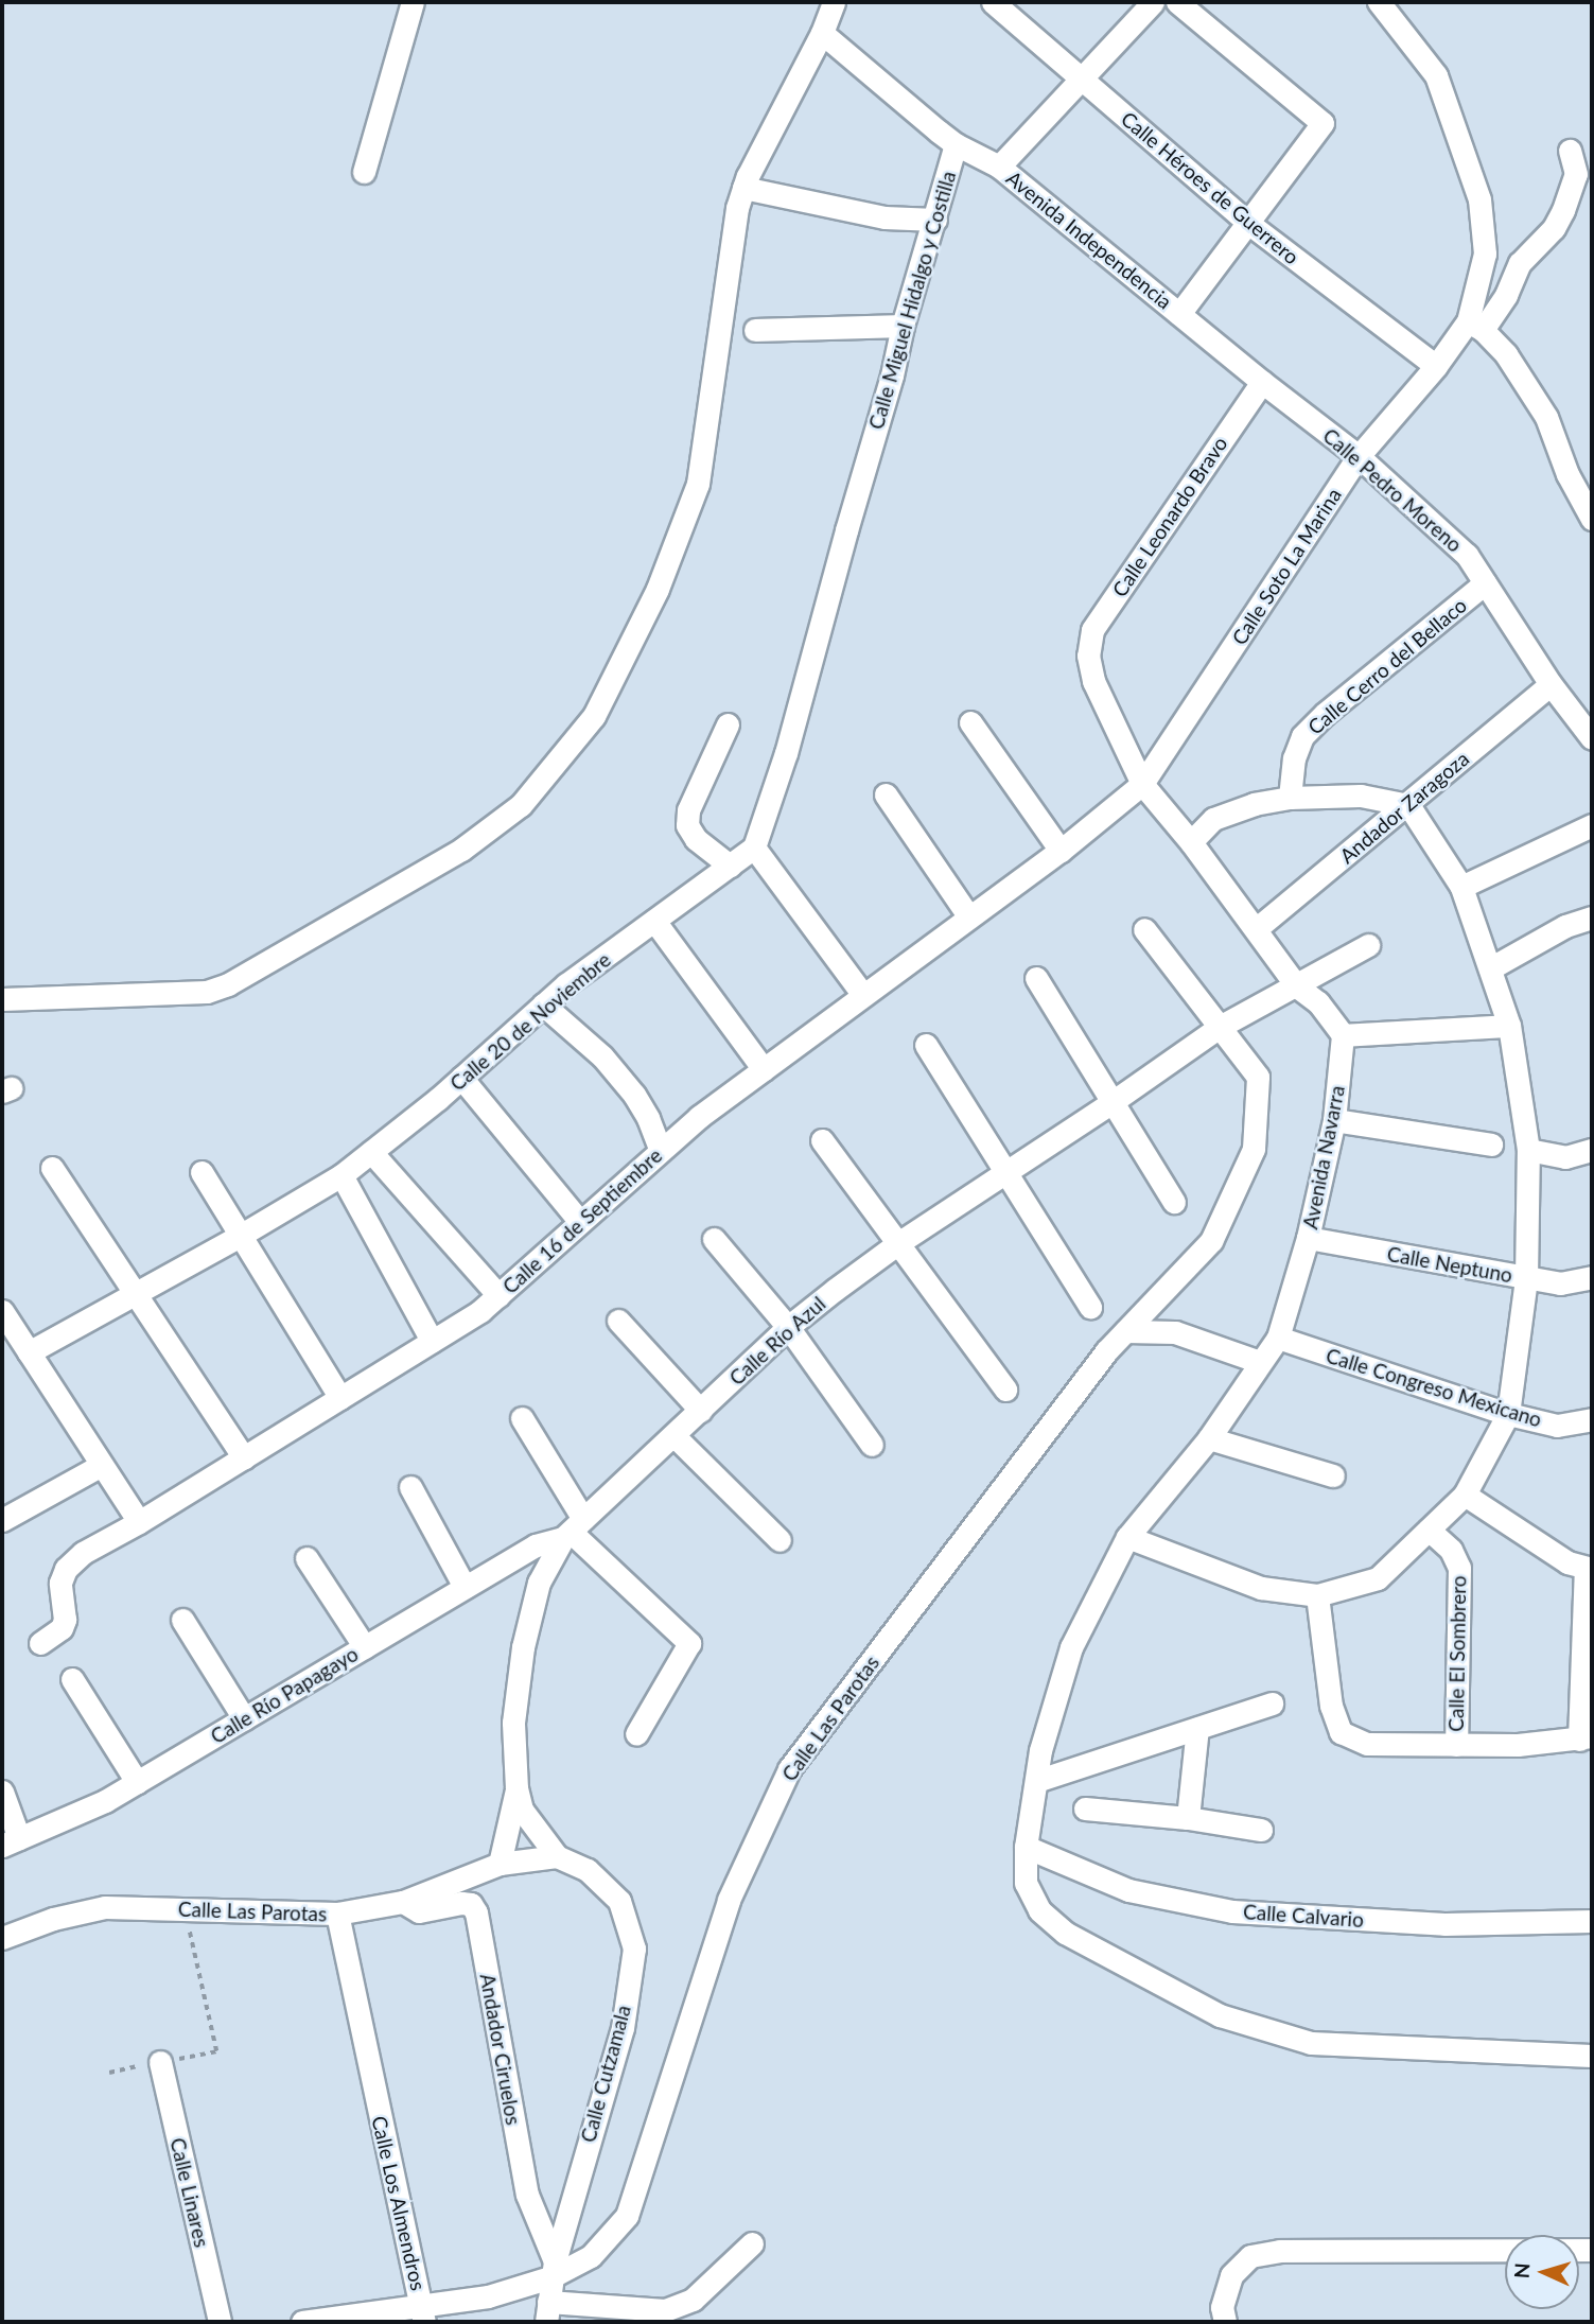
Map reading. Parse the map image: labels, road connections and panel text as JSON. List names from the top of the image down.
{
  "streets": {
    "street": [
      "Calle Héroes de Guerrero",
      "Avenida Independencia",
      "Calle Miguel Hidalgo y Costilla",
      "Calle Pedro Moreno",
      "Calle Leonardo Bravo",
      "Calle Soto La Marina",
      "Calle Cerro del Bellaco",
      "Andador Zaragoza",
      "Calle 20 de Noviembre",
      "Avenida Navarra",
      "Calle 16 de Septiembre",
      "Calle Neptuno",
      "Calle Río Azul",
      "Calle Congreso Mexicano",
      "Calle El Sombrero",
      "Calle Río Papagayo",
      "Calle Las Parotas",
      "Calle Calvario",
      "Andador Ciruelos",
      "Calle Cutzamala",
      "Calle Linares",
      "Calle Los Almendros"
    ]
  },
  "crossings": [
    ["Calle Héroes de Guerrero", "Calle Soto La Marina"],
    ["Avenida Independencia", "Calle Miguel Hidalgo y Costilla"],
    ["Avenida Independencia", "Calle Pedro Moreno"],
    ["Calle Miguel Hidalgo y Costilla", "Calle 20 de Noviembre"],
    ["Calle Pedro Moreno", "Calle Leonardo Bravo"],
    ["Calle Pedro Moreno", "Calle Soto La Marina"],
    ["Calle Pedro Moreno", "Calle Cerro del Bellaco"],
    ["Calle Pedro Moreno", "Andador Zaragoza"],
    ["Calle Leonardo Bravo", "Calle Soto La Marina"],
    ["Calle Leonardo Bravo", "Calle 16 de Septiembre"],
    ["Calle Soto La Marina", "Calle 16 de Septiembre"],
    ["Avenida Navarra", "Calle Neptuno"],
    ["Avenida Navarra", "Calle Congreso Mexicano"],
    ["Avenida Navarra", "Calle Calvario"],
    ["Calle Río Azul", "Calle Río Papagayo"],
    ["Calle Río Azul", "Calle Las Parotas"],
    ["Calle Río Azul", "Calle Cutzamala"],
    ["Calle Las Parotas", "Andador Ciruelos"],
    ["Calle Las Parotas", "Calle Cutzamala"],
    ["Calle Las Parotas", "Calle Los Almendros"],
    ["Andador Ciruelos", "Calle Cutzamala"]
  ],
  "north": "left"
}
